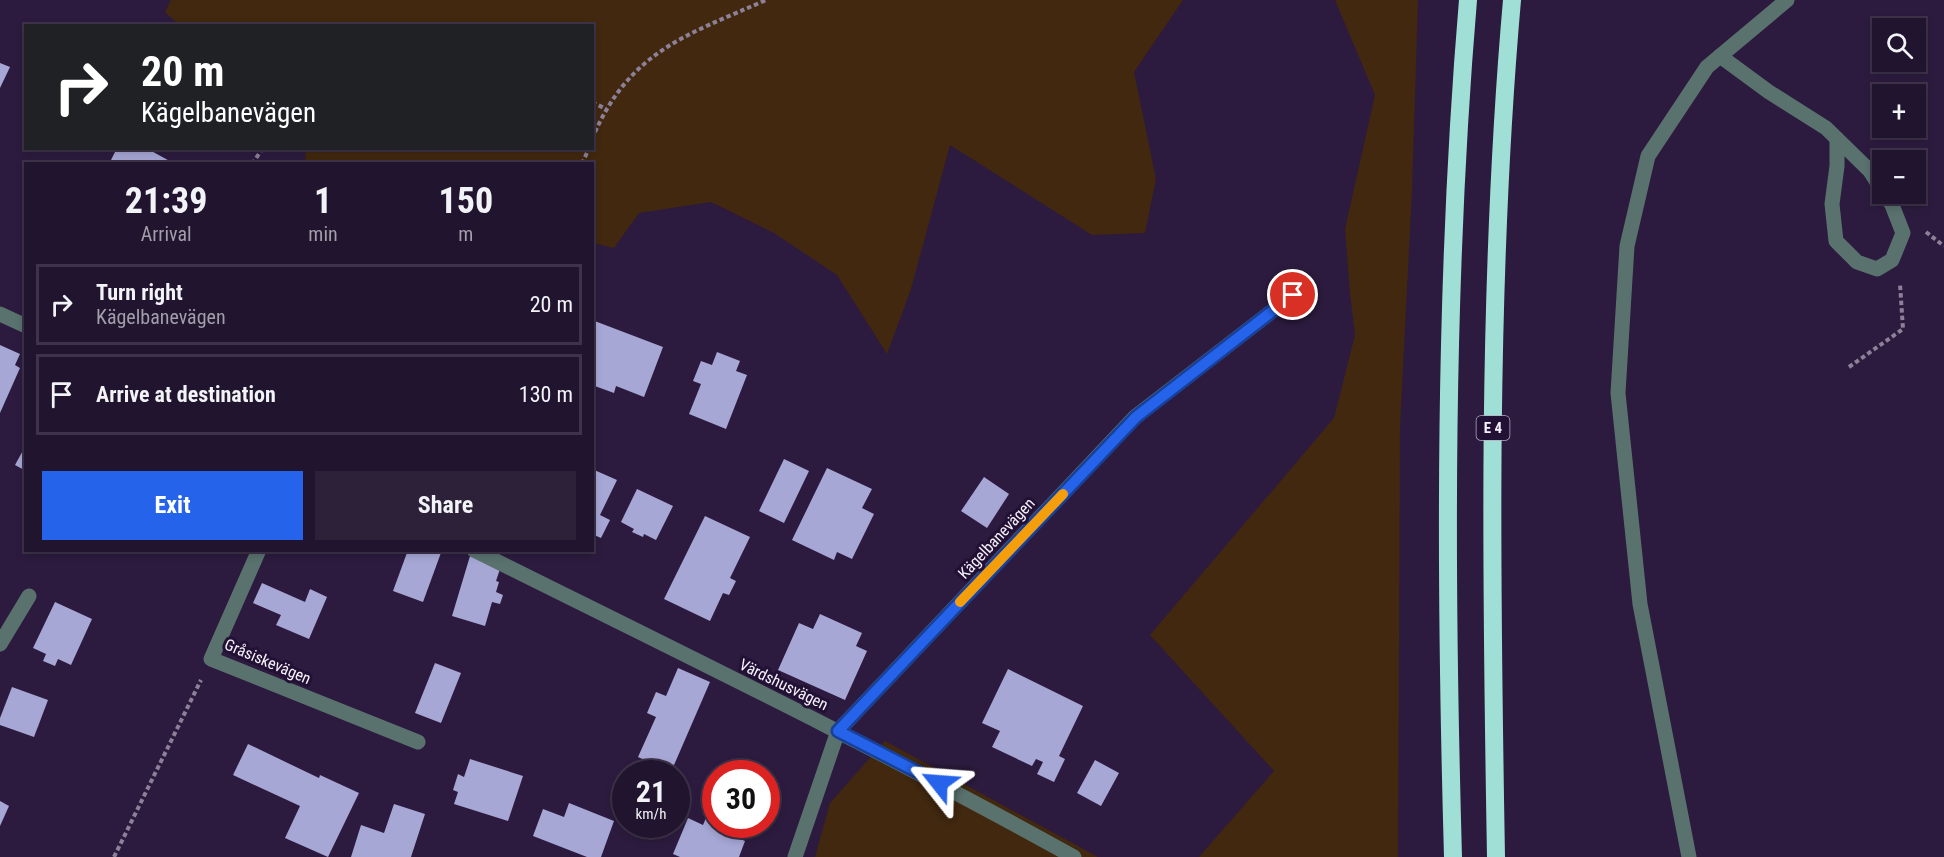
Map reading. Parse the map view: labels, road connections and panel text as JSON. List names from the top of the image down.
{
  "streets": {
    "highway": ["E 4"],
    "street": ["Kägelbanevägen", "Gråsiskevägen", "Värdshusvägen"]
  },
  "crossings": [
    ["Kägelbanevägen", "Värdshusvägen"]
  ],
  "page": {
    "map_buttons": ["+", "−"],
    "turn": ["20 m", "Kägelbanevägen"],
    "eta": [
      "21:39",
      "Arrival",
      "1",
      "min",
      "150",
      "m"
    ],
    "list": [
      {
        "name": "Turn right",
        "note": "Kägelbanevägen",
        "value": "20 m"
      },
      {
        "name": "Arrive at destination",
        "value": "130 m"
      }
    ],
    "buttons": ["Exit", "Share"],
    "speed": "21 km/h",
    "limit": "30"
  }
}
